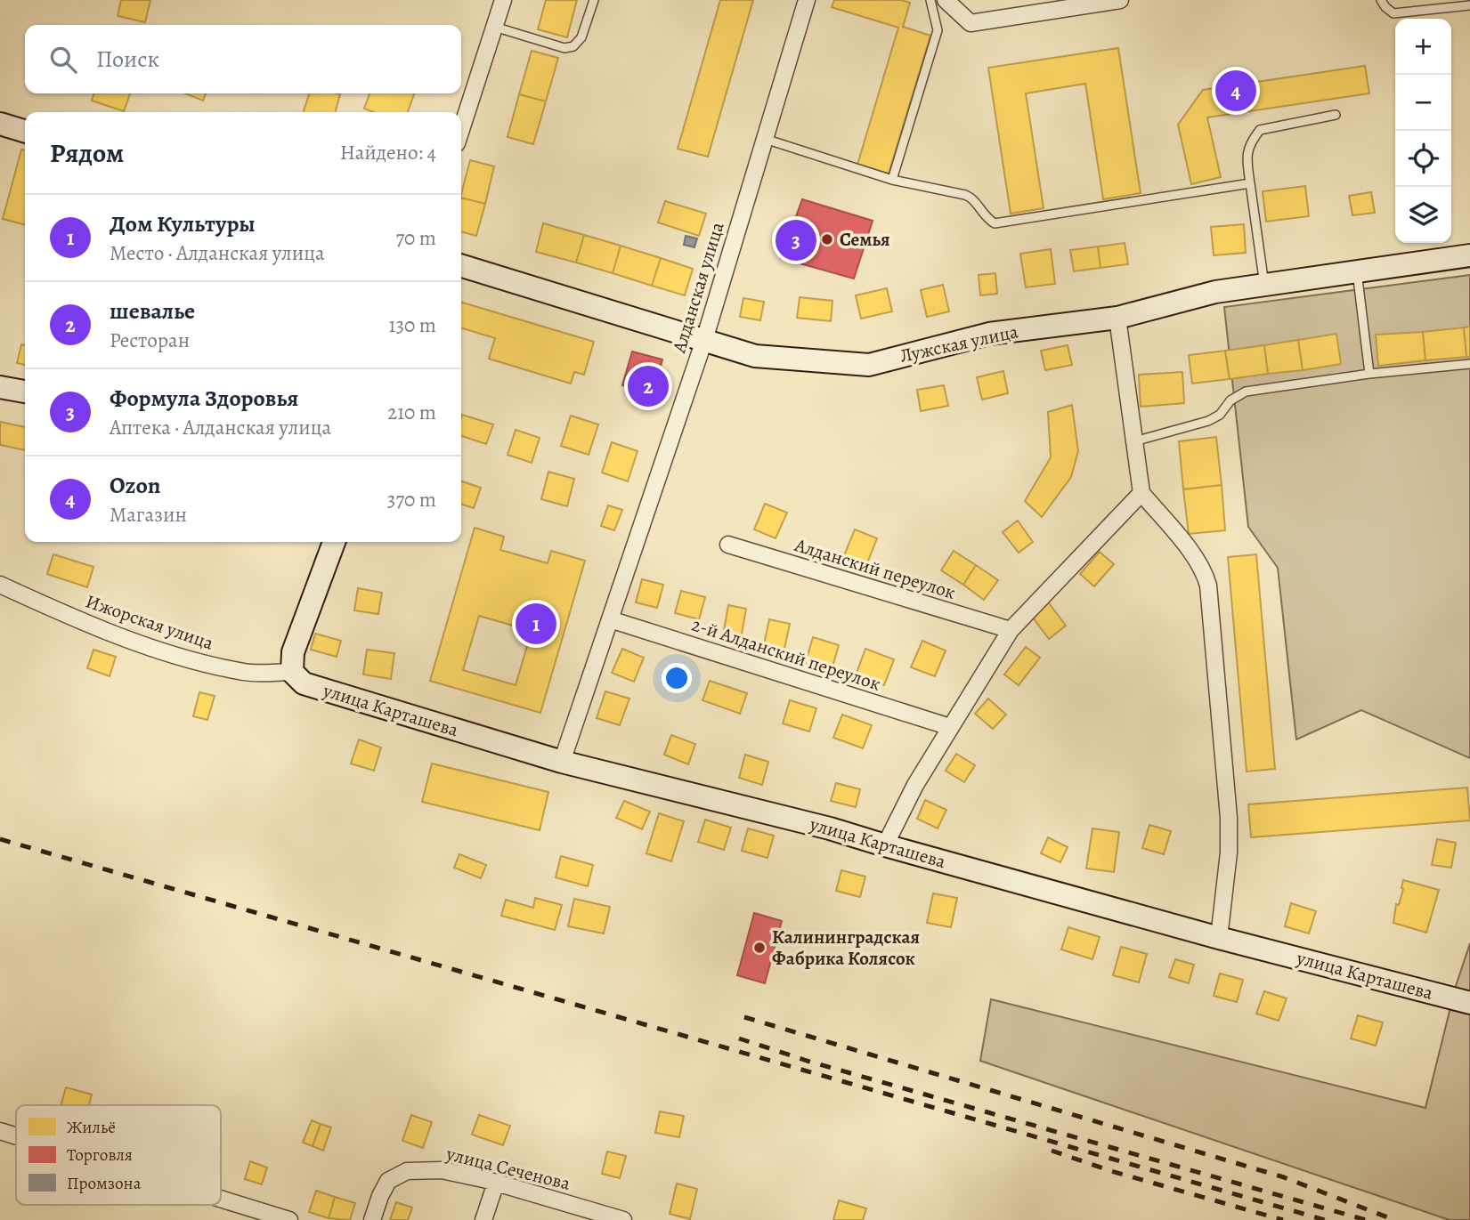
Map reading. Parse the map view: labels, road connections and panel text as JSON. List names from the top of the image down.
{
  "streets": {
    "main road": ["Лужская улица", "улица Карташева"],
    "street": [
      "Алданская улица",
      "Алданский переулок",
      "Ижорская улица",
      "2-й Алданский переулок",
      "улица Сеченова"
    ]
  },
  "crossings": [
    ["Алданская улица", "Лужская улица"],
    ["Алданская улица", "2-й Алданский переулок"],
    ["Алданская улица", "улица Карташева"],
    ["Ижорская улица", "улица Карташева"]
  ],
  "places": ["Семья", "Калининградская Фабрика Колясок"],
  "legend": ["Жильё", "Торговля", "Промзона"],
  "page": {
    "map_buttons": ["+", "−"],
    "search": "Поиск",
    "pins": [
      "4",
      "3",
      "2",
      "1"
    ],
    "heading": ["Рядом", "Найдено: 4"],
    "list": [
      {
        "mark": "1",
        "name": "Дом Культуры",
        "note": "Место · Алданская улица",
        "value": "70 m"
      },
      {
        "mark": "2",
        "name": "шевалье",
        "note": "Ресторан",
        "value": "130 m"
      },
      {
        "mark": "3",
        "name": "Формула Здоровья",
        "note": "Аптека · Алданская улица",
        "value": "210 m"
      },
      {
        "mark": "4",
        "name": "Ozon",
        "note": "Магазин",
        "value": "370 m"
      }
    ]
  }
}
